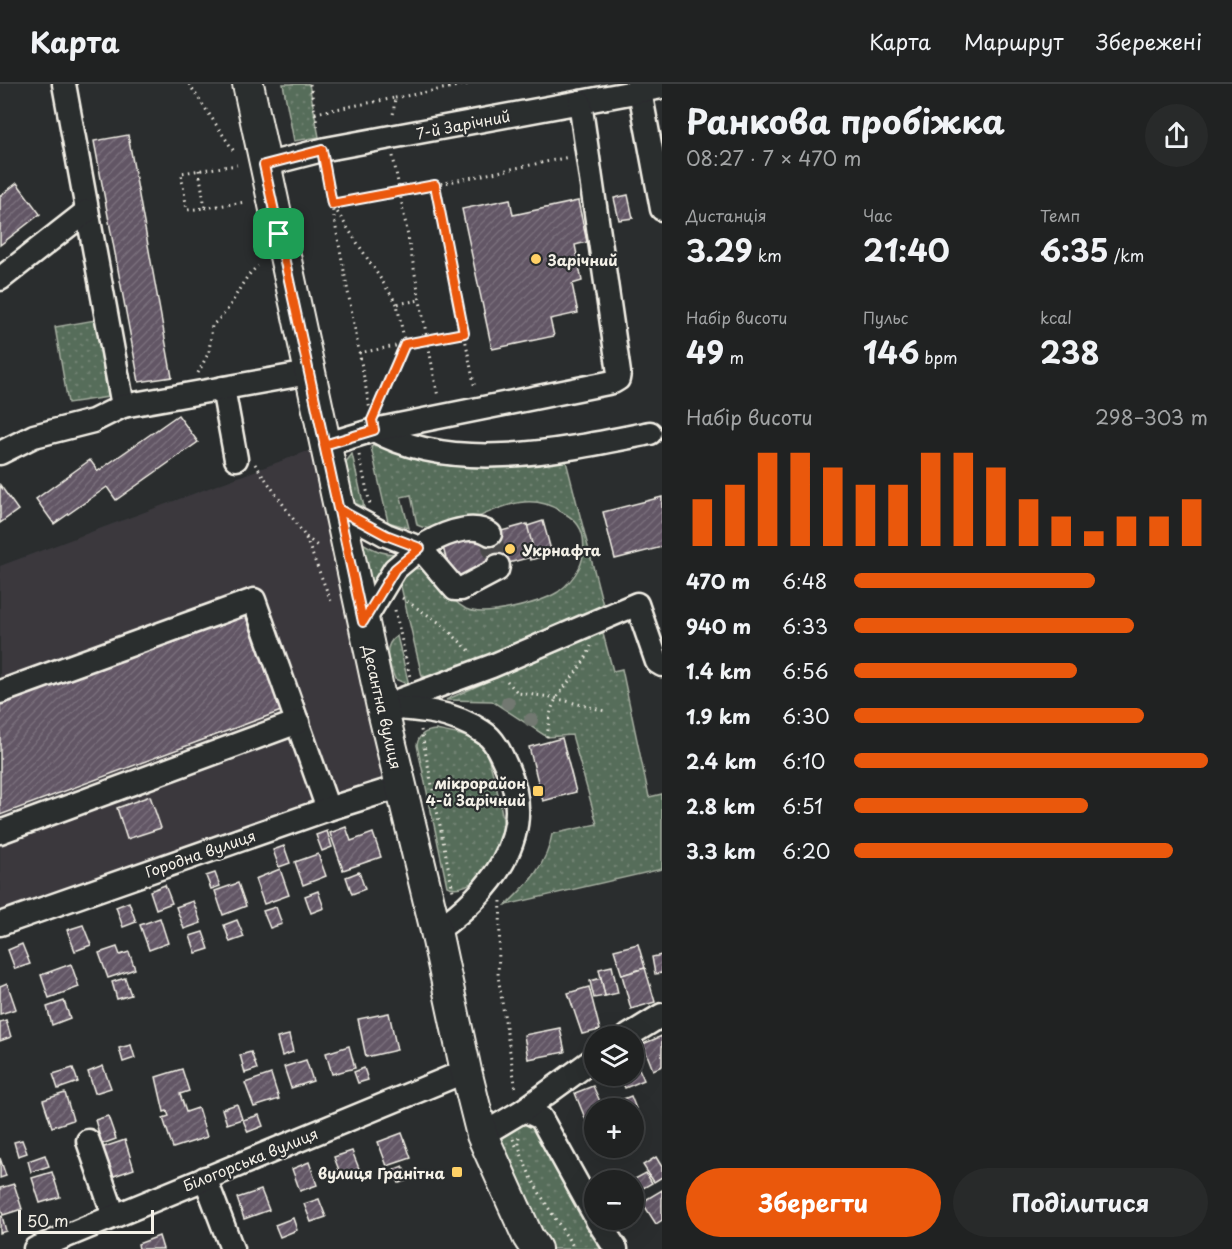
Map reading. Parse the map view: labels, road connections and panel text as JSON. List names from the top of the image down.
{
  "streets": {
    "main road": ["Десантна вулиця"],
    "street": ["7-й Зарічний", "Городна вулиця", "Білогорська вулиця"]
  },
  "crossings": [
    ["7-й Зарічний", "Десантна вулиця"],
    ["Десантна вулиця", "Городна вулиця"],
    ["Десантна вулиця", "Білогорська вулиця"]
  ],
  "places": {
    "other": ["Зарічний", "Укрнафта"],
    "transit": ["мікрорайон 4-й Зарічний", "вулиця Гранітна"]
  },
  "scale_bar": "50 m",
  "page": {
    "header": "Карта",
    "nav": ["Карта", "Маршрут", "Збережені"],
    "heading": ["Ранкова пробіжка", "08:27 · 7 × 470 m"],
    "stats": [
      ["Дистанція", "3.29 km"],
      ["Час", "21:40"],
      ["Темп", "6:35 /km"],
      ["Набір висоти", "49 m"],
      ["Пульс", "146 bpm"],
      ["kcal", "238"]
    ],
    "chart": ["Набір висоти", "298–303 m"],
    "list": [
      {
        "name": "470 m",
        "note": "6:48"
      },
      {
        "name": "940 m",
        "note": "6:33"
      },
      {
        "name": "1.4 km",
        "note": "6:56"
      },
      {
        "name": "1.9 km",
        "note": "6:30"
      },
      {
        "name": "2.4 km",
        "note": "6:10"
      },
      {
        "name": "2.8 km",
        "note": "6:51"
      },
      {
        "name": "3.3 km",
        "note": "6:20"
      }
    ],
    "map_buttons": ["+", "−"],
    "buttons": ["Зберегти", "Поділитися"],
    "scale": "50 m"
  }
}
